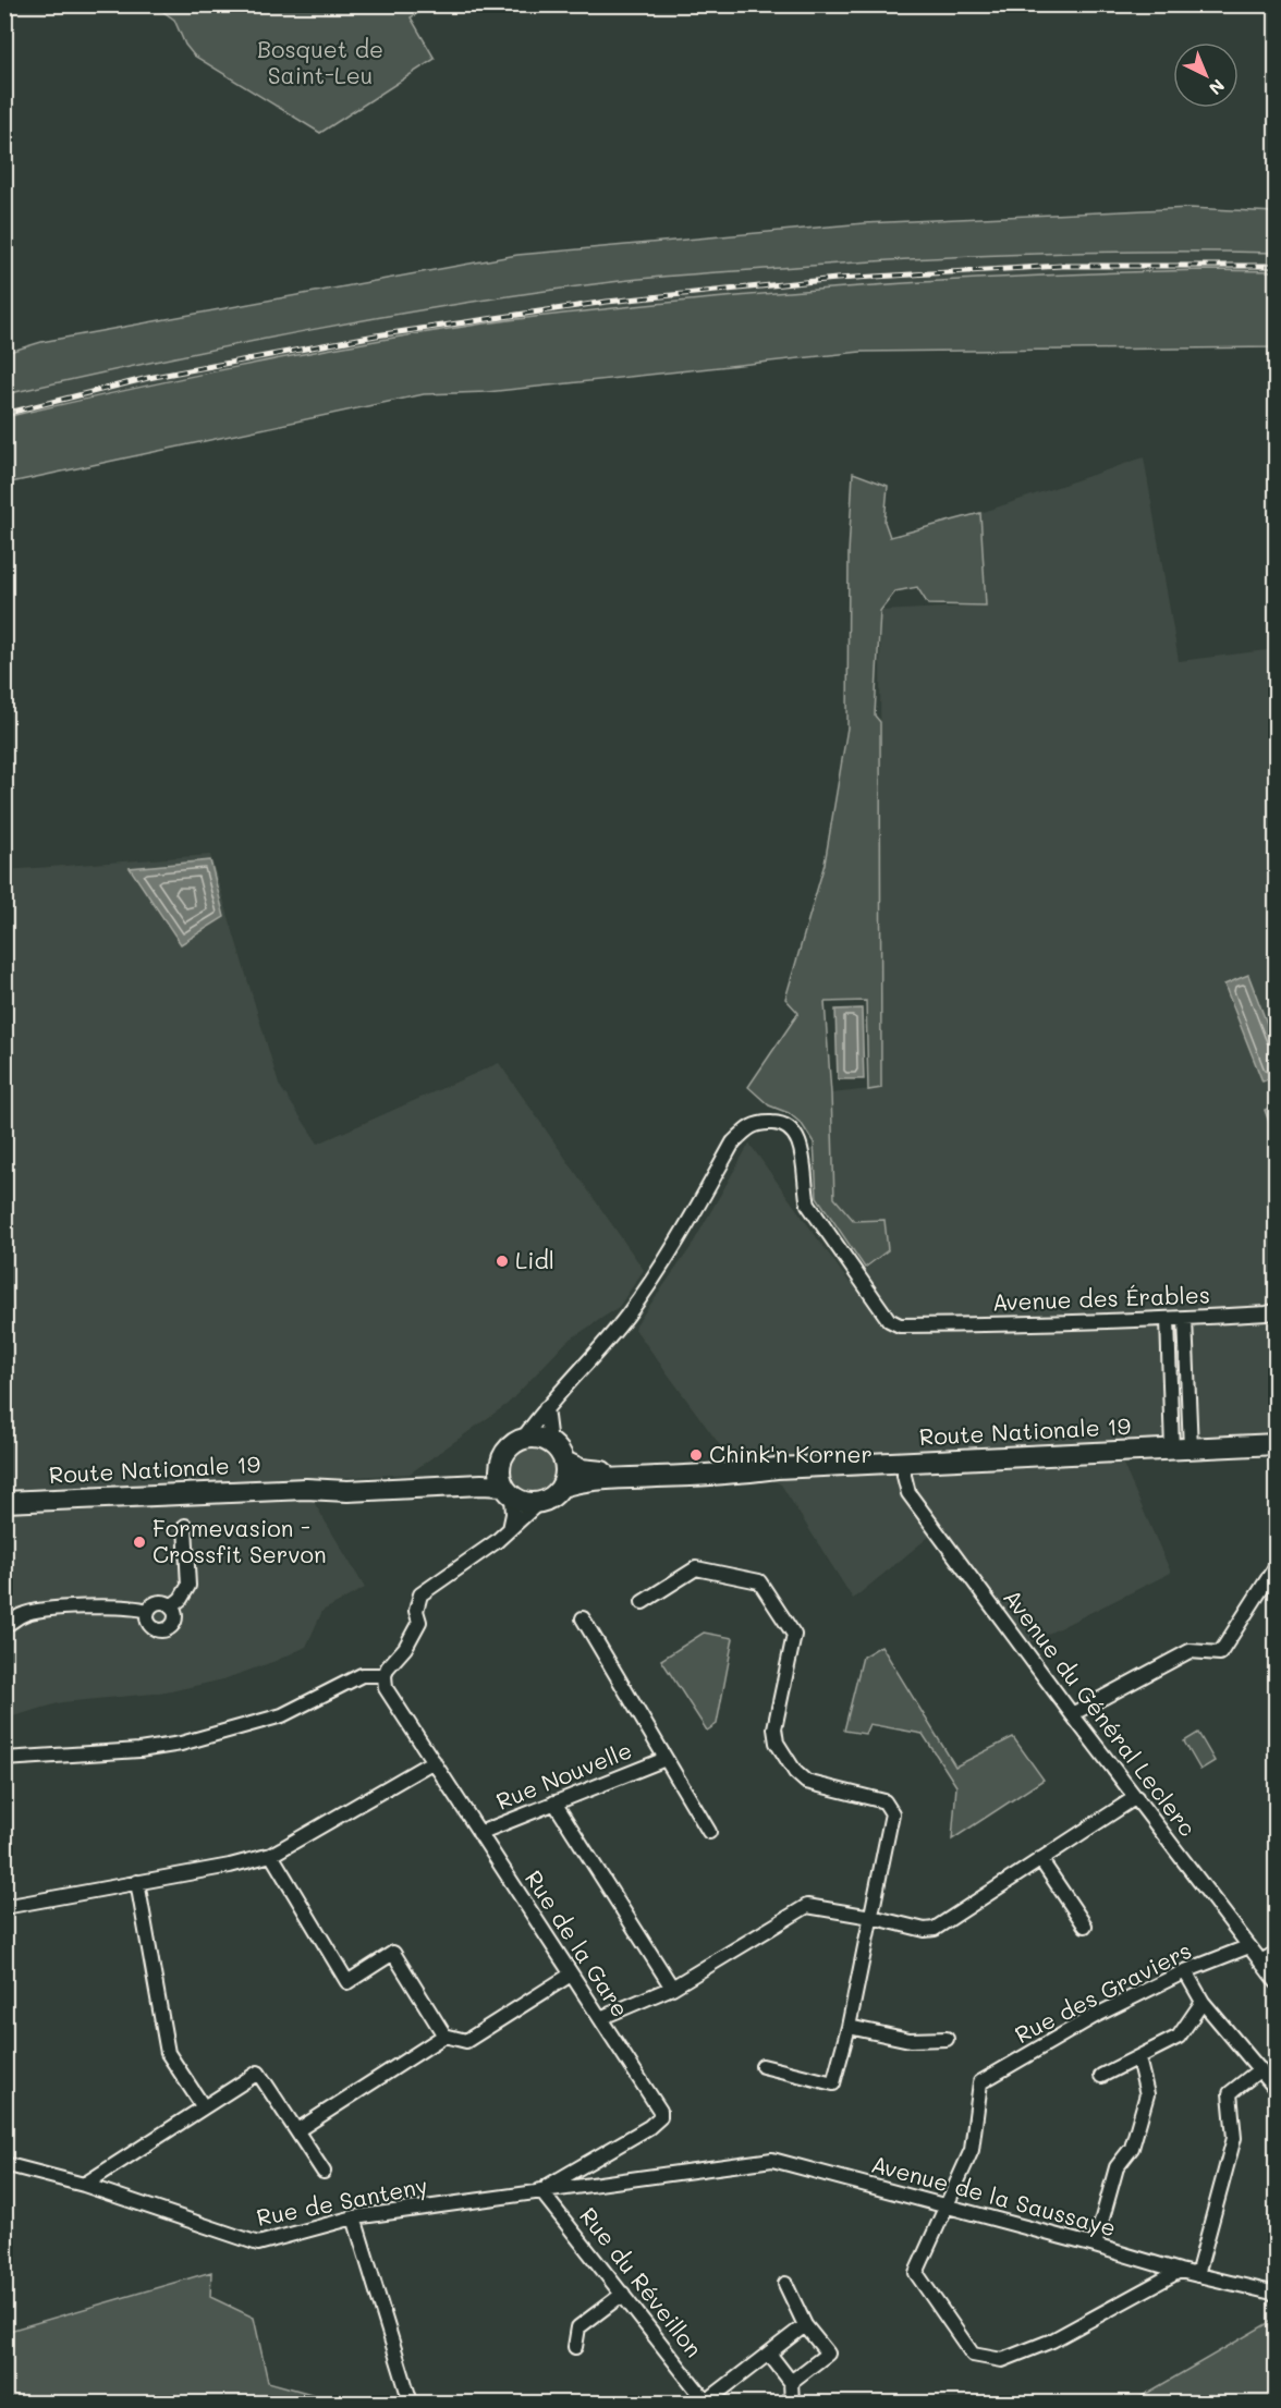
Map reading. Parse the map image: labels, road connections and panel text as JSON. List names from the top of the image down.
{
  "streets": {
    "main road": ["Route Nationale 19"],
    "street": [
      "Avenue des Érables",
      "Avenue du Général Leclerc",
      "Rue Nouvelle",
      "Rue de la Gare",
      "Rue des Graviers",
      "Avenue de la Saussaye",
      "Rue de Santeny",
      "Rue du Réveillon"
    ]
  },
  "crossings": [
    ["Avenue des Érables", "Route Nationale 19"],
    ["Route Nationale 19", "Avenue du Général Leclerc"],
    ["Avenue du Général Leclerc", "Rue des Graviers"],
    ["Rue Nouvelle", "Rue de la Gare"],
    ["Rue de la Gare", "Rue de Santeny"],
    ["Rue de la Gare", "Rue du Réveillon"],
    ["Rue des Graviers", "Avenue de la Saussaye"],
    ["Avenue de la Saussaye", "Rue de Santeny"],
    ["Rue de Santeny", "Rue du Réveillon"]
  ],
  "parks": ["Bosquet de Saint-Leu"],
  "places": ["Lidl", "Chink'n Korner", "Formevasion - Crossfit Servon"],
  "north": "bottom right"
}
